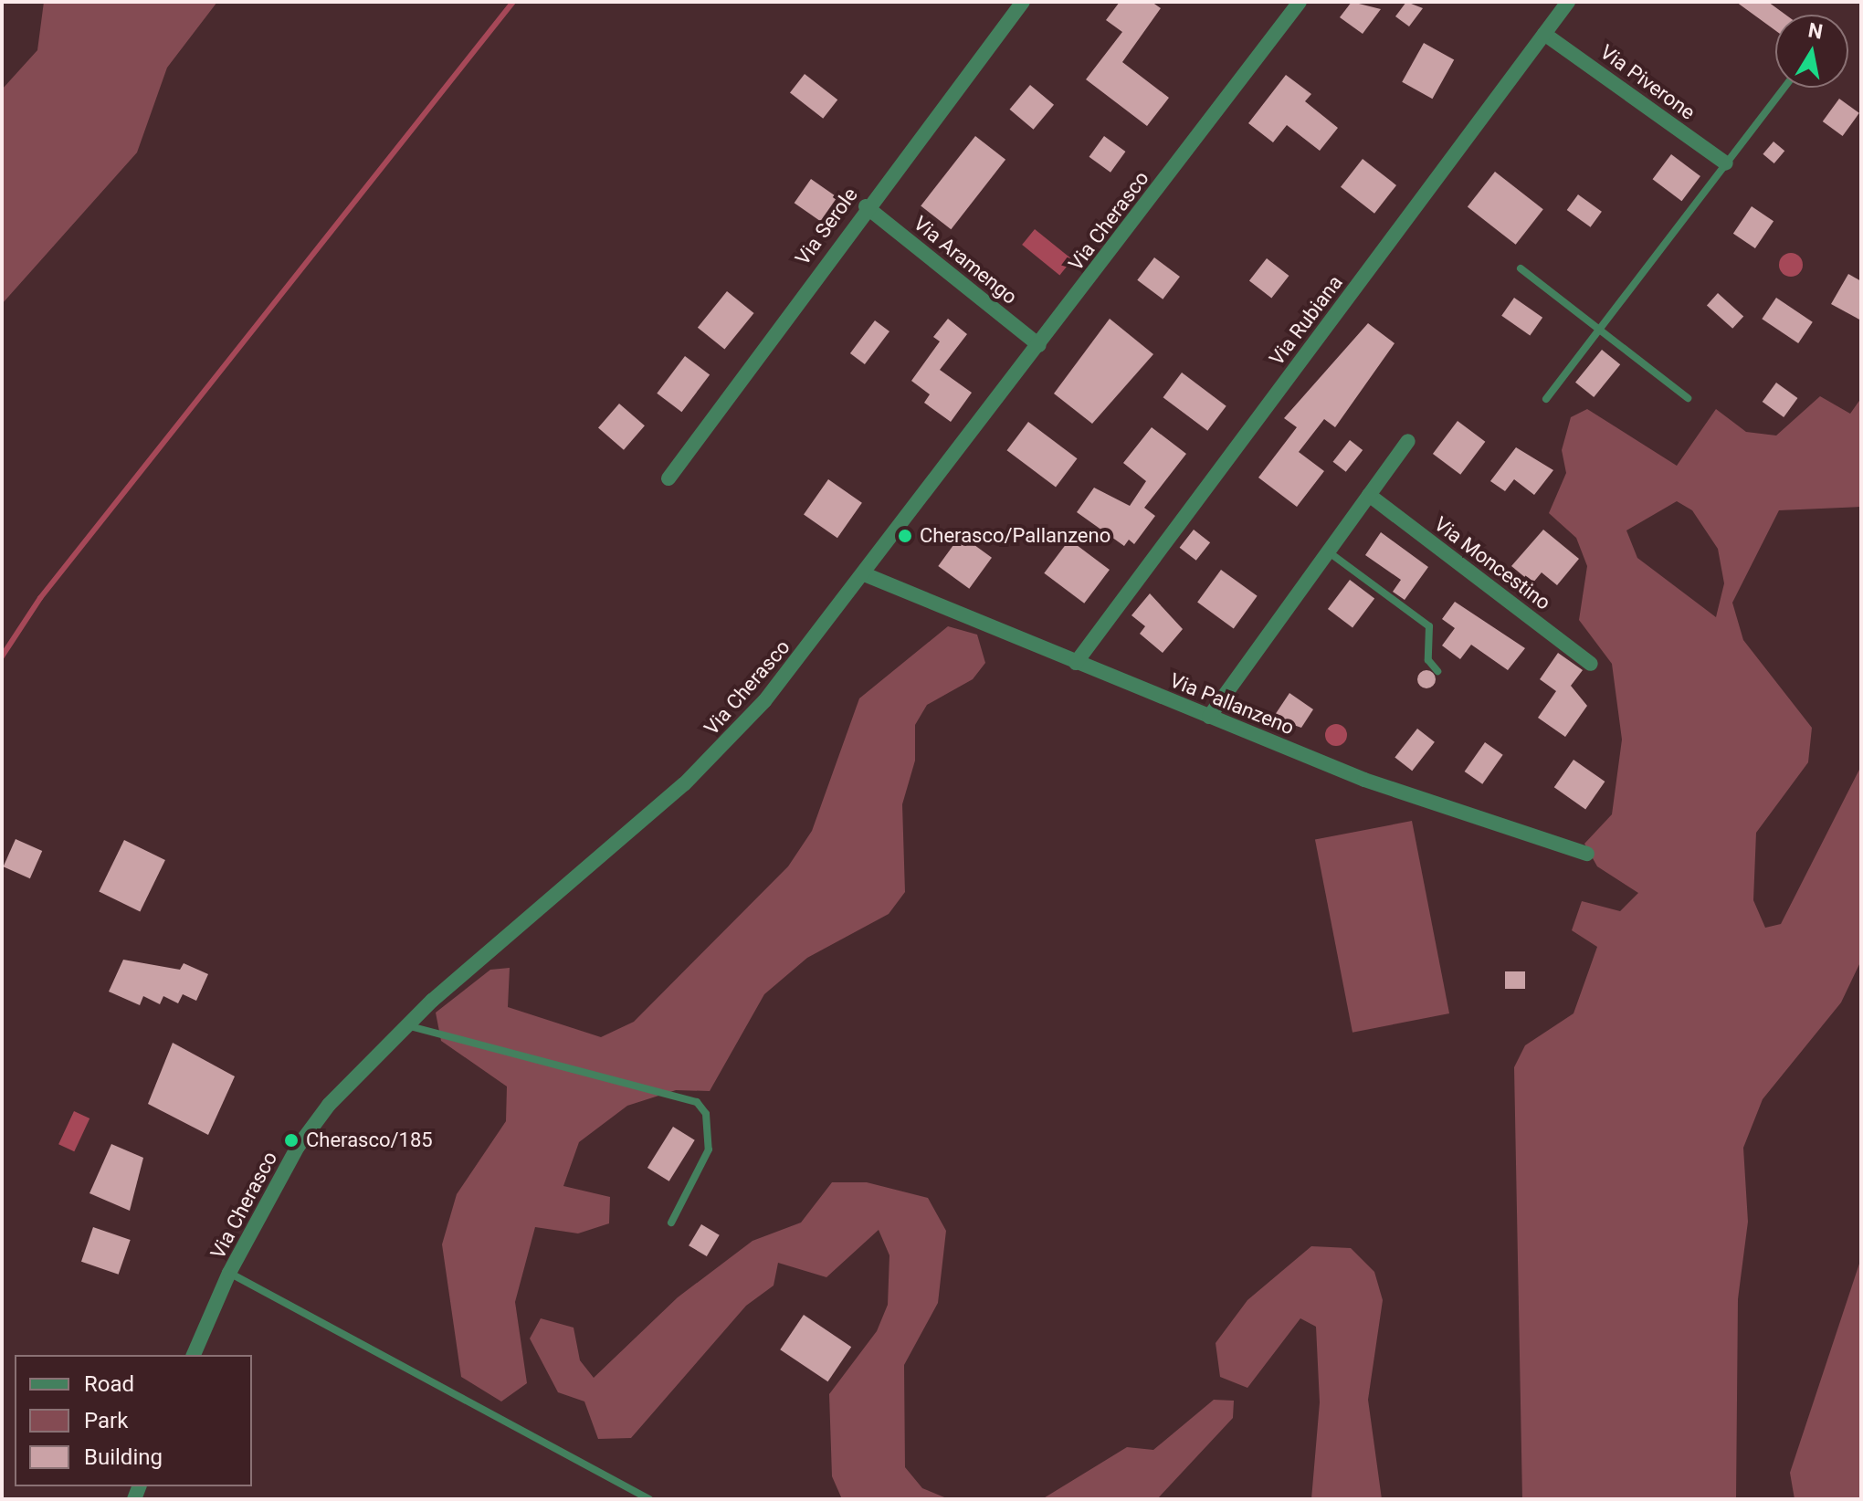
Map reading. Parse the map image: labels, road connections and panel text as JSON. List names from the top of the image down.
{
  "streets": {
    "street": [
      "Via Piverone",
      "Via Cherasco",
      "Via Serole",
      "Via Aramengo",
      "Via Rubiana",
      "Via Moncestino",
      "Via Pallanzeno"
    ]
  },
  "crossings": [
    ["Via Piverone", "Via Rubiana"],
    ["Via Cherasco", "Via Aramengo"],
    ["Via Cherasco", "Via Pallanzeno"],
    ["Via Serole", "Via Aramengo"],
    ["Via Rubiana", "Via Pallanzeno"]
  ],
  "places": ["Cherasco/Pallanzeno", "Cherasco/185"],
  "legend": ["Road", "Park", "Building"],
  "north": "top"
}
